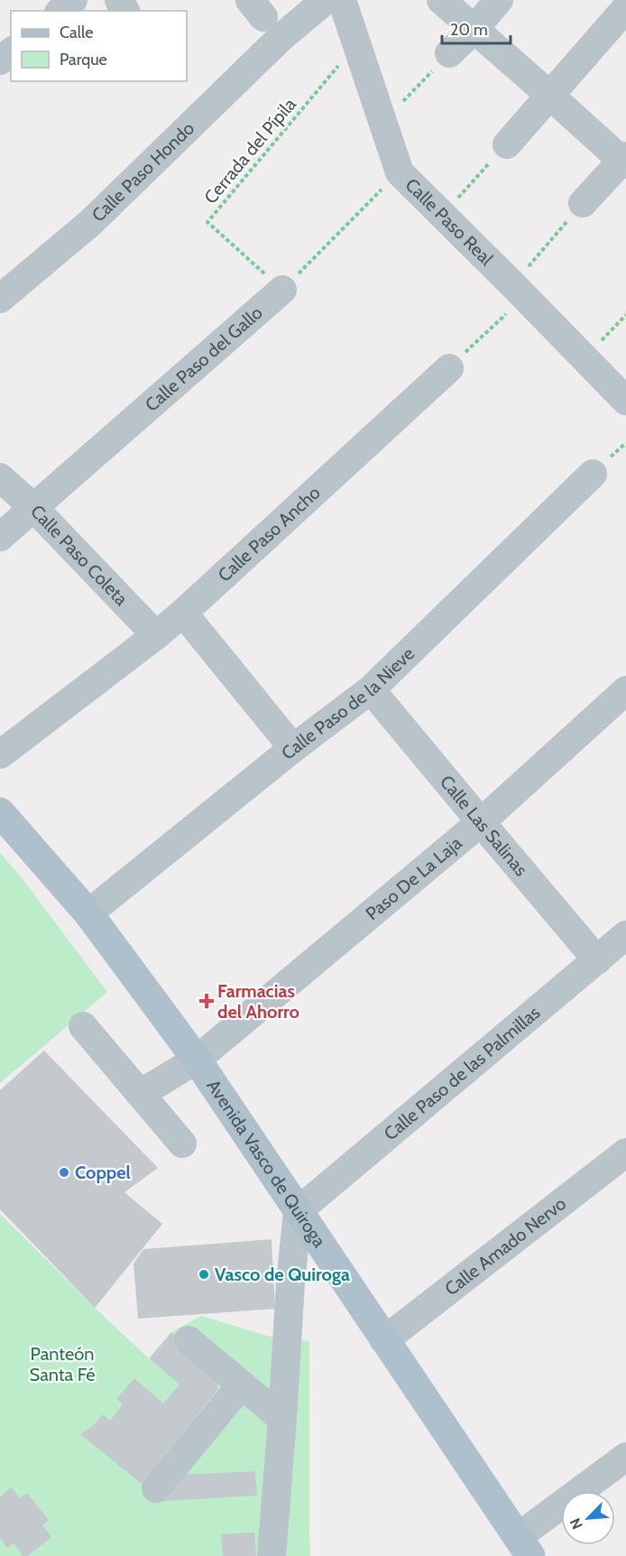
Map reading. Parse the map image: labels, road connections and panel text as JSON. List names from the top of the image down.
{
  "streets": {
    "main road": ["Avenida Vasco de Quiroga"],
    "street": [
      "Calle Paso Hondo",
      "Calle Paso Real",
      "Calle Paso del Gallo",
      "Calle Paso Ancho",
      "Calle Paso Coleta",
      "Calle Paso de la Nieve",
      "Calle Las Salinas",
      "Paso De La Laja",
      "Calle Paso de las Palmillas",
      "Calle Amado Nervo"
    ],
    "path": ["Cerrada del Pípila"]
  },
  "crossings": [
    ["Cerrada del Pípila", "Calle Paso Real"],
    ["Cerrada del Pípila", "Calle Paso del Gallo"],
    ["Calle Paso del Gallo", "Calle Paso Coleta"],
    ["Calle Paso Ancho", "Calle Paso Coleta"],
    ["Calle Paso de la Nieve", "Calle Las Salinas"],
    ["Calle Paso de la Nieve", "Avenida Vasco de Quiroga"],
    ["Calle Las Salinas", "Paso De La Laja"],
    ["Calle Las Salinas", "Calle Paso de las Palmillas"],
    ["Paso De La Laja", "Avenida Vasco de Quiroga"],
    ["Calle Paso de las Palmillas", "Avenida Vasco de Quiroga"],
    ["Avenida Vasco de Quiroga", "Calle Amado Nervo"]
  ],
  "parks": ["Panteón Santa Fé"],
  "places": {
    "health": ["Farmacias del Ahorro"],
    "other": ["Coppel", "Vasco de Quiroga"]
  },
  "legend": ["Calle", "Parque"],
  "scale_bar": "20 m",
  "north": "bottom left"
}
